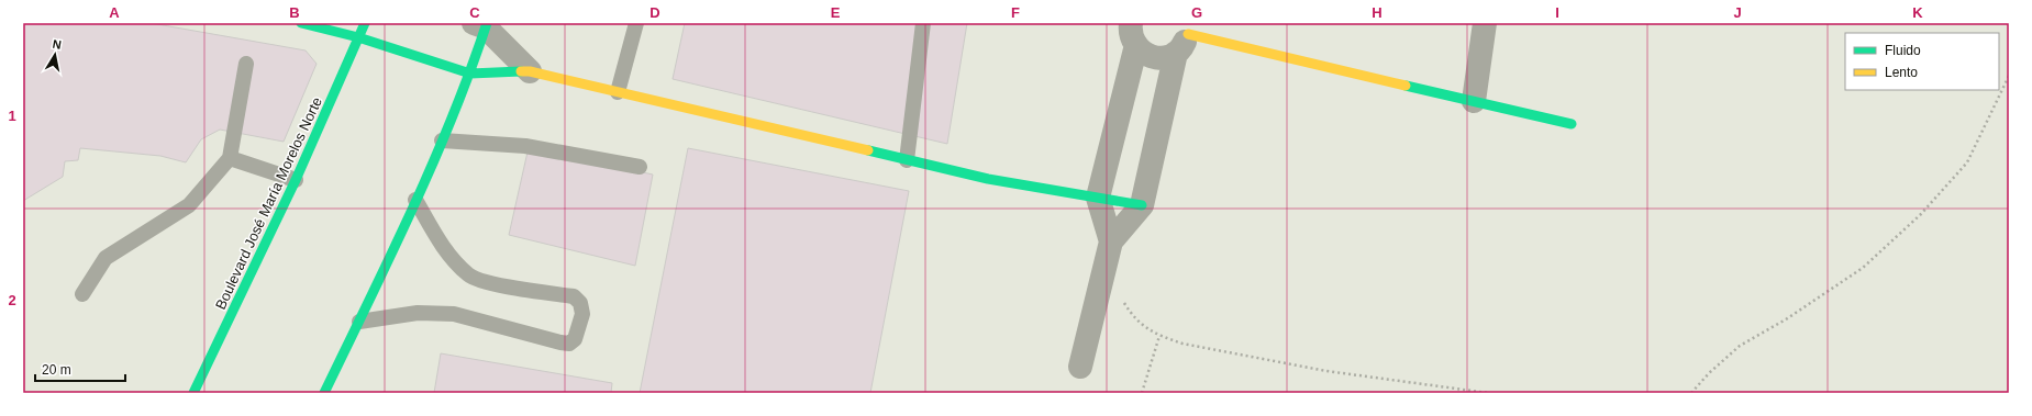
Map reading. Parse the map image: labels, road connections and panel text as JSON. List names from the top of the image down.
{
  "streets": {
    "street": ["Boulevard José María Morelos Norte"]
  },
  "legend": ["Fluido", "Lento"],
  "scale_bar": "20 m",
  "north": "top",
  "grid": {
    "columns": [
      "A",
      "B",
      "C",
      "D",
      "E",
      "F",
      "G",
      "H",
      "I",
      "J",
      "K"
    ],
    "rows": ["1", "2"]
  }
}
